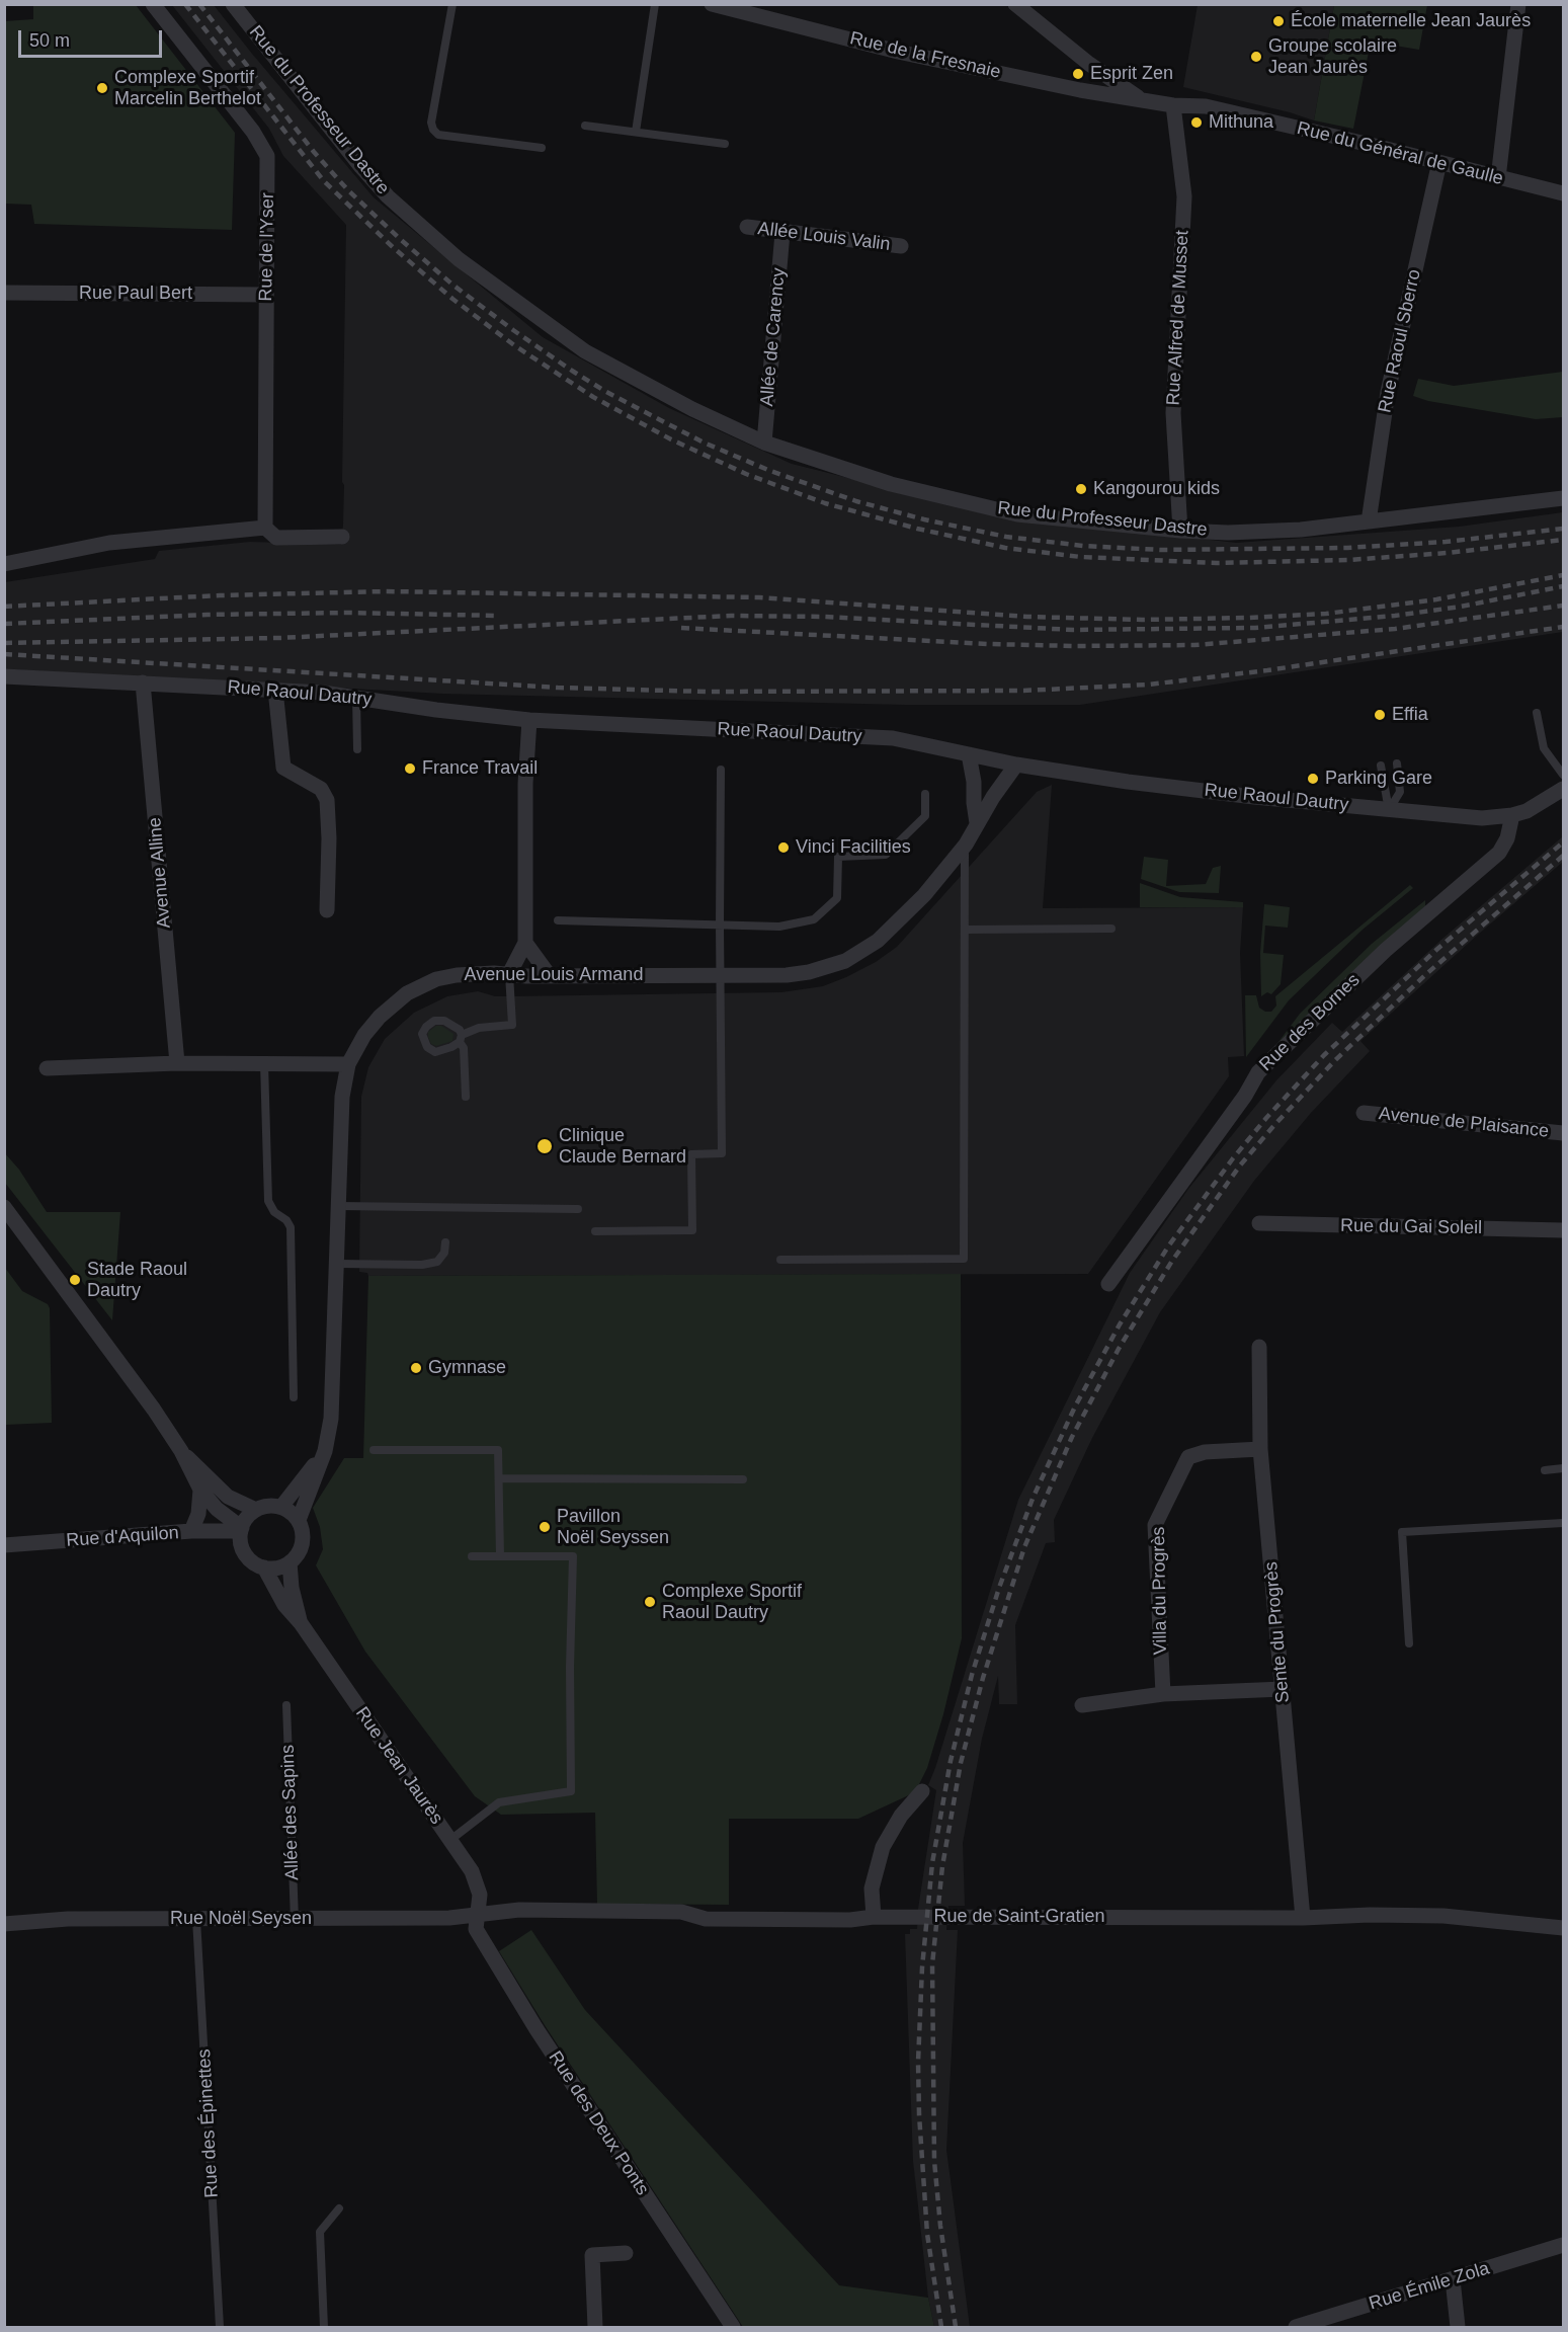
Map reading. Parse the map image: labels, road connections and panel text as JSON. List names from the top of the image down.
{
  "streets": {
    "street": [
      "Rue de la Fresnaie",
      "Rue du Professeur Dastre",
      "Rue du Général de Gaulle",
      "Allée Louis Valin",
      "Rue de l'Yser",
      "Rue Paul Bert",
      "Rue Alfred de Musset",
      "Allée de Carency",
      "Rue Raoul Sberro",
      "Rue Raoul Dautry",
      "Avenue Alline",
      "Avenue Louis Armand",
      "Rue des Bornes",
      "Avenue de Plaisance",
      "Rue du Gai Soleil",
      "Rue d'Aquilon",
      "Villa du Progrès",
      "Sente du Progrès",
      "Rue Jean Jaurès",
      "Rue de Saint-Gratien",
      "Rue Noël Seysen",
      "Rue des Deux Ponts",
      "Rue Émile Zola"
    ],
    "lane": ["Allée des Sapins", "Rue des Épinettes"]
  },
  "crossings": [
    ["Rue de la Fresnaie", "Rue du Général de Gaulle"],
    ["Rue du Professeur Dastre", "Rue Alfred de Musset"],
    ["Rue du Professeur Dastre", "Allée de Carency"],
    ["Rue du Professeur Dastre", "Rue Raoul Sberro"],
    ["Rue du Général de Gaulle", "Rue Alfred de Musset"],
    ["Rue du Général de Gaulle", "Rue Raoul Sberro"],
    ["Allée Louis Valin", "Allée de Carency"],
    ["Rue de l'Yser", "Rue Paul Bert"],
    ["Rue Raoul Dautry", "Avenue Alline"],
    ["Rue Raoul Dautry", "Avenue Louis Armand"],
    ["Rue Raoul Dautry", "Rue des Bornes"],
    ["Avenue Louis Armand", "Rue d'Aquilon"],
    ["Avenue Louis Armand", "Rue Jean Jaurès"],
    ["Rue d'Aquilon", "Rue Jean Jaurès"],
    ["Villa du Progrès", "Sente du Progrès"],
    ["Sente du Progrès", "Rue de Saint-Gratien"],
    ["Rue Jean Jaurès", "Rue de Saint-Gratien"],
    ["Rue Jean Jaurès", "Rue Noël Seysen"],
    ["Rue Jean Jaurès", "Rue des Deux Ponts"],
    ["Allée des Sapins", "Rue Noël Seysen"],
    ["Rue de Saint-Gratien", "Rue Noël Seysen"],
    ["Rue de Saint-Gratien", "Rue des Deux Ponts"],
    ["Rue Noël Seysen", "Rue des Épinettes"],
    ["Rue Noël Seysen", "Rue des Deux Ponts"]
  ],
  "places": [
    "École maternelle Jean Jaurès",
    "Groupe scolaire Jean Jaurès",
    "Esprit Zen",
    "Complexe Sportif Marcelin Berthelot",
    "Mithuna",
    "Kangourou kids",
    "Effia",
    "France Travail",
    "Parking Gare",
    "Vinci Facilities",
    "Clinique Claude Bernard",
    "Stade Raoul Dautry",
    "Gymnase",
    "Pavillon Noël Seyssen",
    "Complexe Sportif Raoul Dautry"
  ],
  "scale_bar": "50 m"
}
